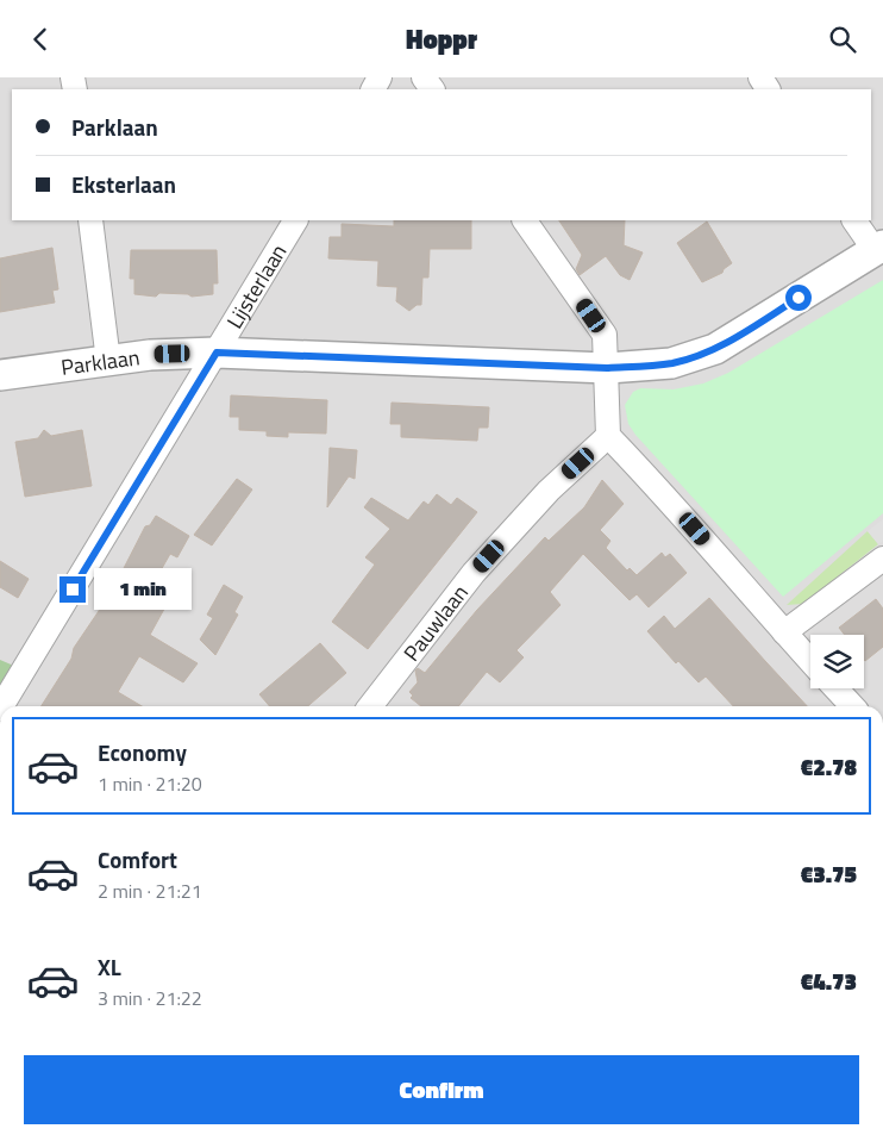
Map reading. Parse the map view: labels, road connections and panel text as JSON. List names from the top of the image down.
{
  "streets": {
    "street": ["Lijsterlaan", "Parklaan", "Pauwlaan"]
  },
  "crossings": [
    ["Lijsterlaan", "Parklaan"]
  ],
  "page": {
    "header": "Hoppr",
    "banner": ["Parklaan", "Eksterlaan"],
    "bubble": "1 min",
    "list": [
      {
        "name": "Economy",
        "note": "1 min · 21:20",
        "value": "€2.78"
      },
      {
        "name": "Comfort",
        "note": "2 min · 21:21",
        "value": "€3.75"
      },
      {
        "name": "XL",
        "note": "3 min · 21:22",
        "value": "€4.73"
      }
    ],
    "buttons": "Confirm"
  }
}
